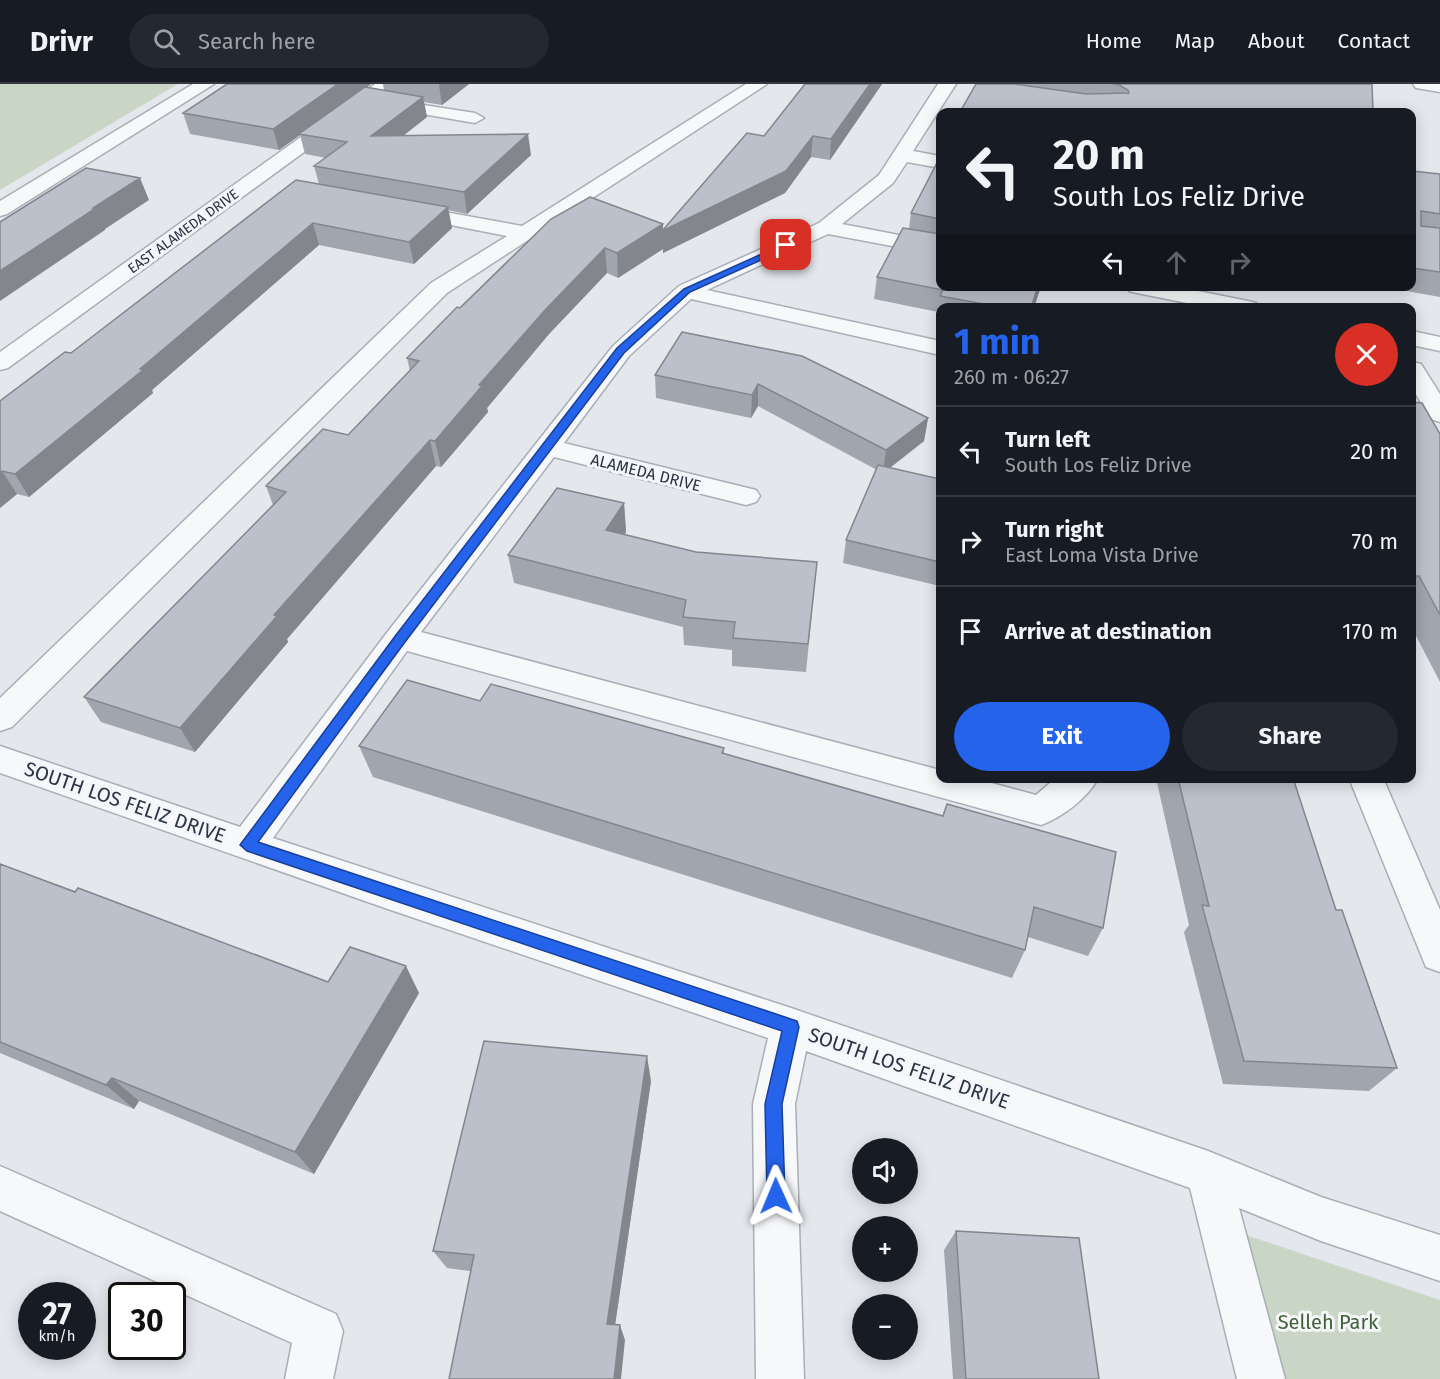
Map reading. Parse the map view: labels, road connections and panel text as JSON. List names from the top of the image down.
{
  "streets": {
    "street": ["EAST ALAMEDA DRIVE", "ALAMEDA DRIVE", "SOUTH LOS FELIZ DRIVE"]
  },
  "parks": ["Selleh Park"],
  "page": {
    "header": "Drivr",
    "search": "Search here",
    "nav": [
      "Home",
      "Map",
      "About",
      "Contact"
    ],
    "turn": ["20 m", "South Los Feliz Drive"],
    "heading": ["1 min", "260 m · 06:27"],
    "list": [
      {
        "name": "Turn left",
        "note": "South Los Feliz Drive",
        "value": "20 m"
      },
      {
        "name": "Turn right",
        "note": "East Loma Vista Drive",
        "value": "70 m"
      },
      {
        "name": "Arrive at destination",
        "value": "170 m"
      }
    ],
    "buttons": ["Exit", "Share"],
    "map_buttons": ["+", "−"],
    "speed": "27 km/h",
    "limit": "30"
  }
}
